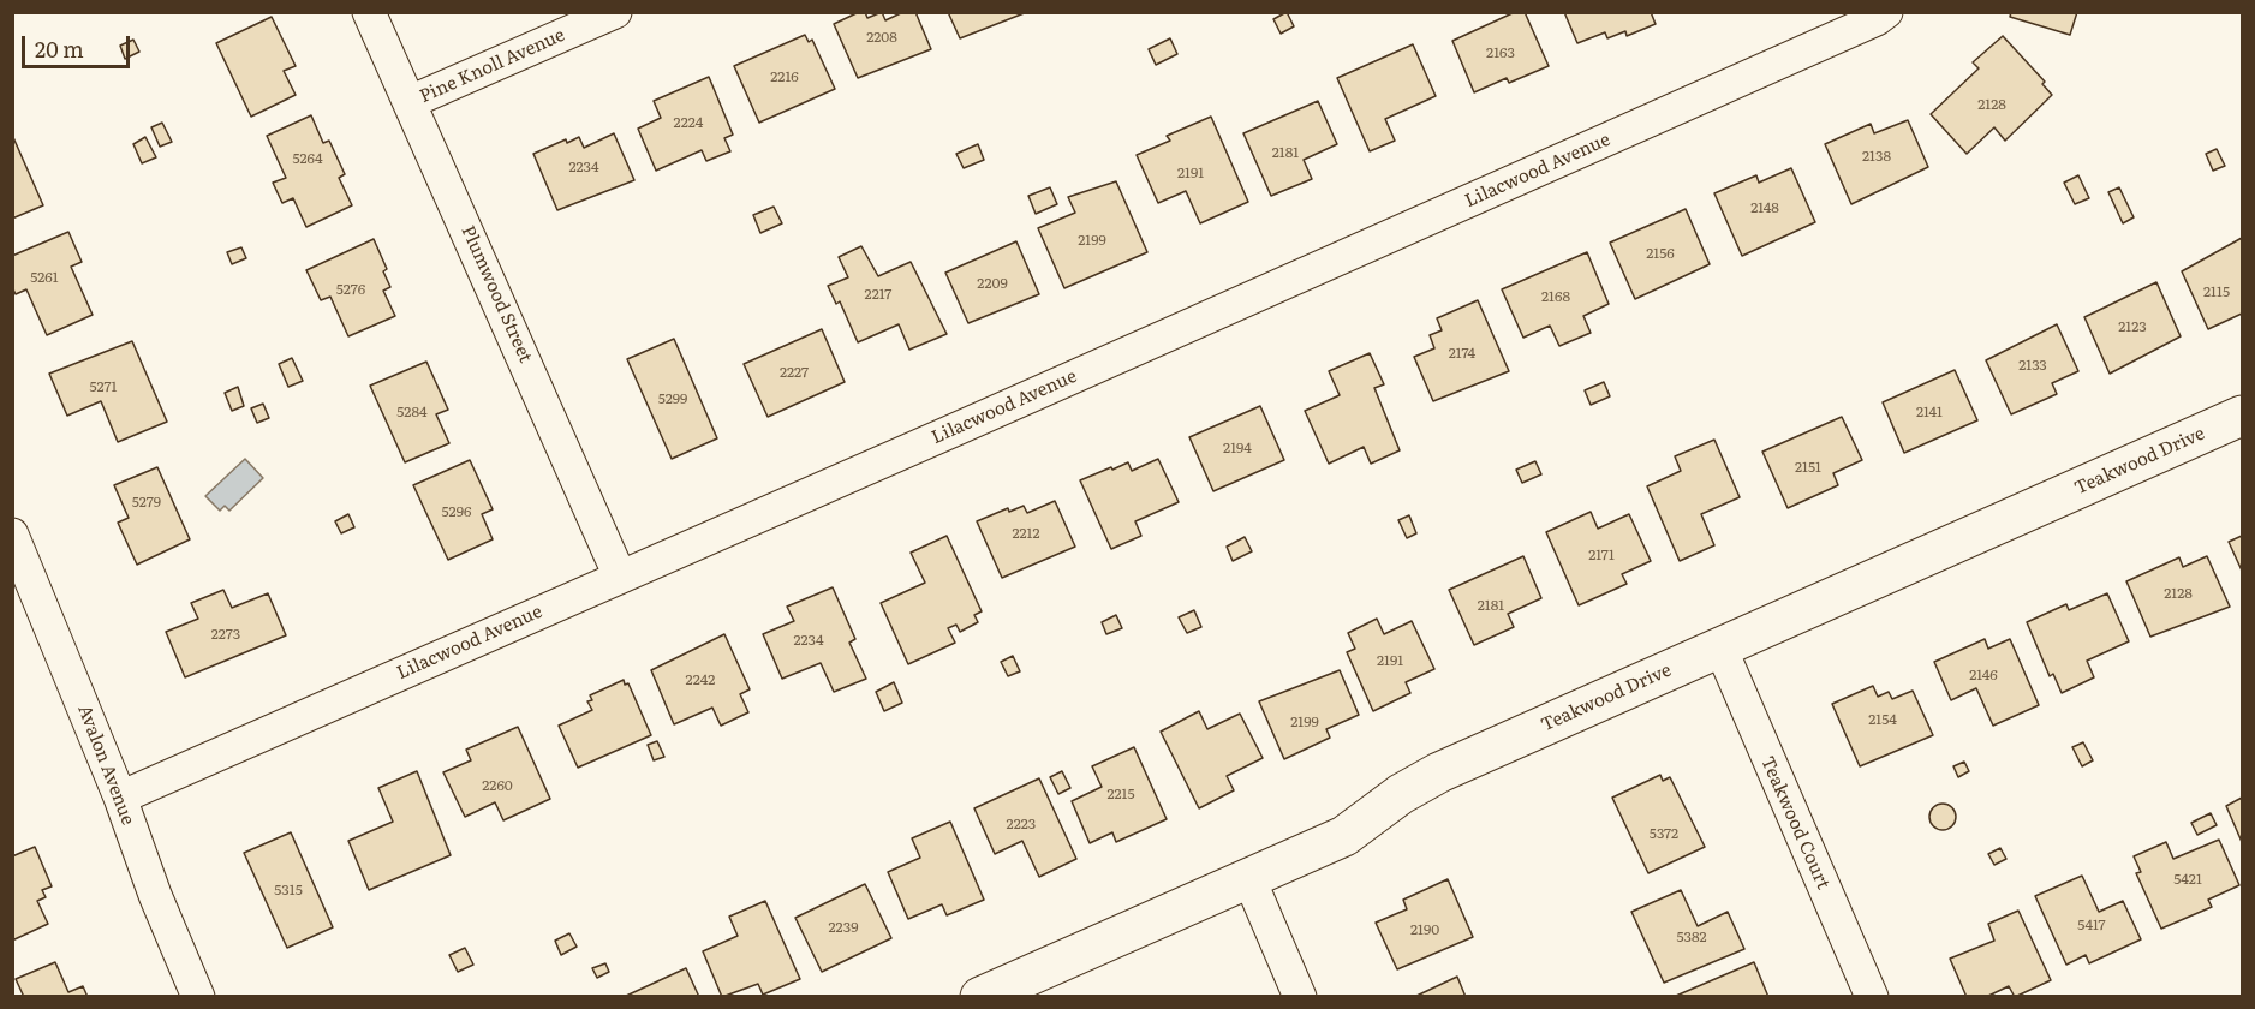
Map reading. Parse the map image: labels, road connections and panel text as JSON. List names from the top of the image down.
{
  "streets": {
    "street": [
      "Pine Knoll Avenue",
      "Lilacwood Avenue",
      "Plumwood Street",
      "Teakwood Drive",
      "Avalon Avenue",
      "Teakwood Court"
    ]
  },
  "crossings": [
    ["Pine Knoll Avenue", "Plumwood Street"],
    ["Lilacwood Avenue", "Plumwood Street"],
    ["Lilacwood Avenue", "Avalon Avenue"],
    ["Teakwood Drive", "Teakwood Court"]
  ],
  "house_numbers": [
    "2208",
    "2163",
    "2216",
    "2128",
    "2224",
    "2181",
    "2138",
    "5264",
    "2234",
    "2191",
    "2148",
    "2199",
    "2156",
    "5261",
    "2209",
    "5276",
    "2115",
    "2217",
    "2168",
    "2123",
    "2174",
    "2133",
    "2227",
    "5271",
    "5299",
    "5284",
    "2141",
    "2194",
    "2151",
    "5279",
    "5296",
    "2212",
    "2171",
    "2128",
    "2181",
    "2273",
    "2234",
    "2191",
    "2146",
    "2242",
    "2154",
    "2199",
    "2260",
    "2215",
    "2223",
    "5372",
    "5421",
    "5315",
    "5417",
    "2239",
    "2190",
    "5382"
  ],
  "scale_bar": "20 m"
}
